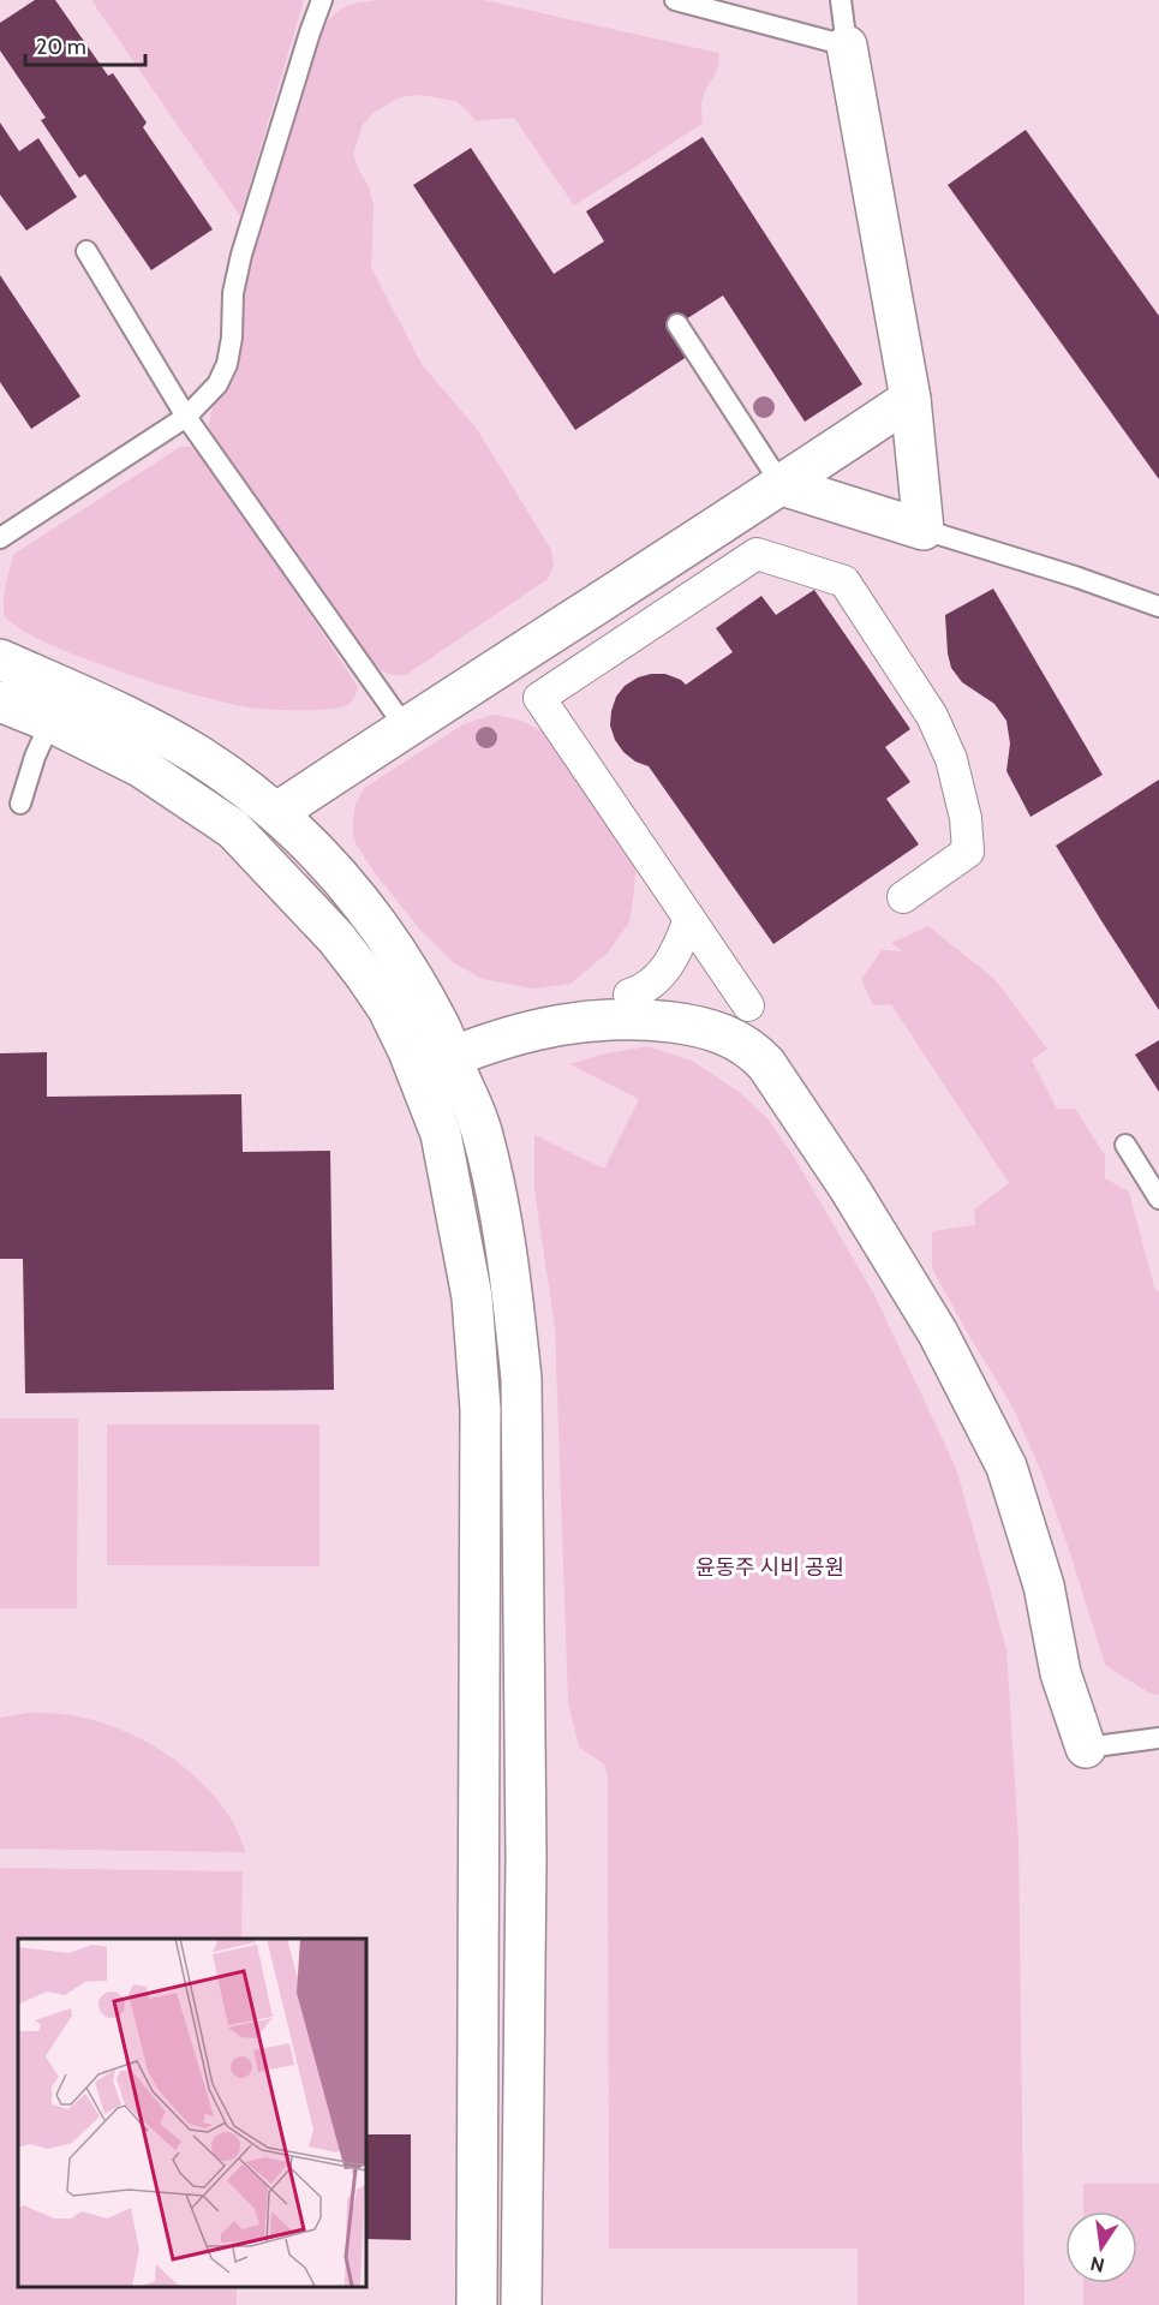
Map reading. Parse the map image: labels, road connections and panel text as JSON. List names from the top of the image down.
{
  "parks": ["윤동주 시비 공원"],
  "scale_bar": "20 m",
  "north": "bottom"
}
